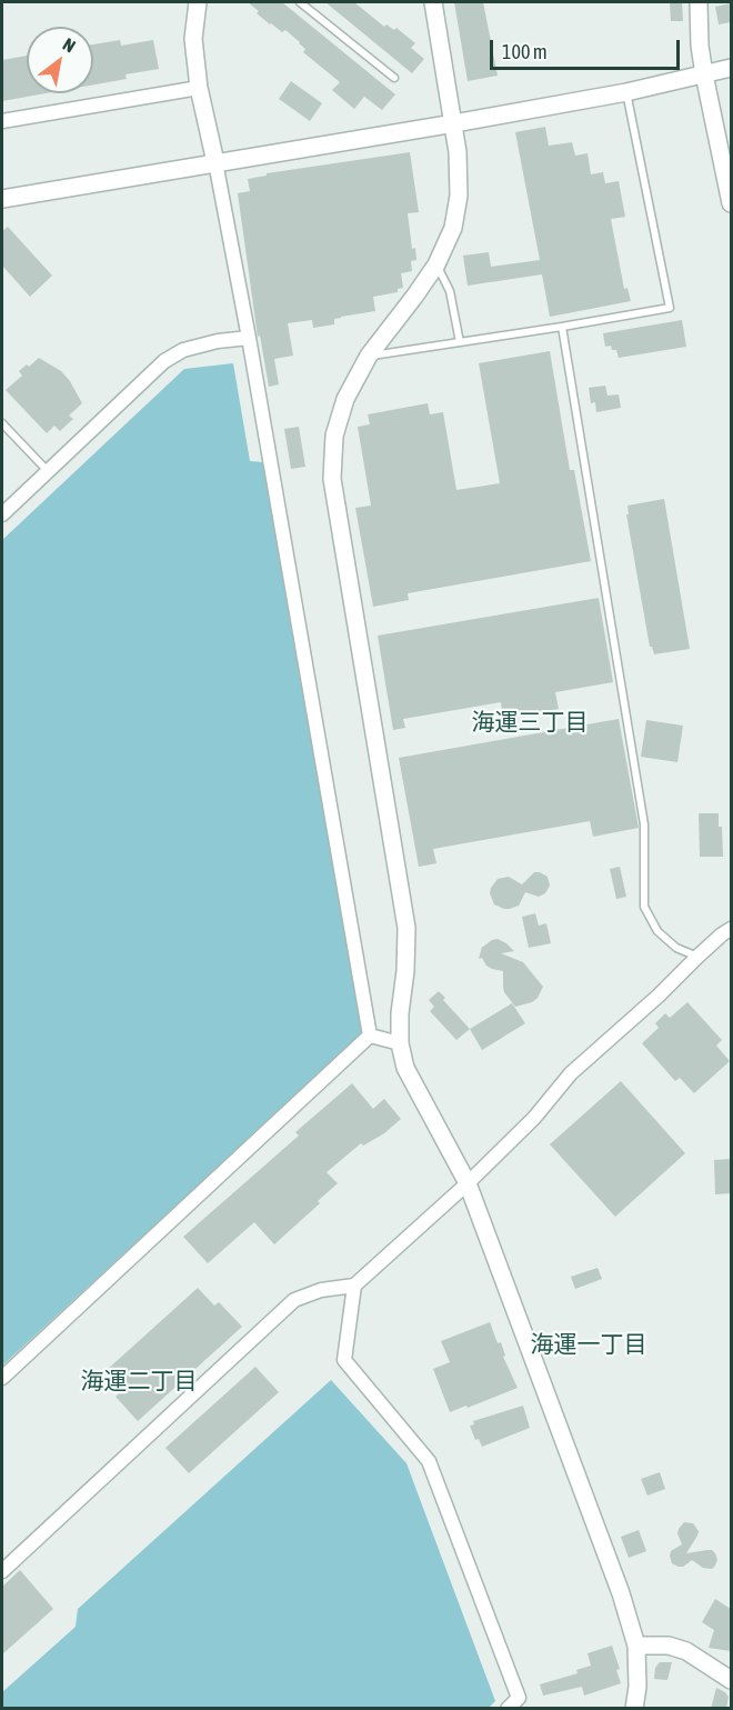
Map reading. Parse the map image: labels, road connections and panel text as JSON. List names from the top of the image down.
{
  "districts": ["海運三丁目", "海運一丁目", "海運二丁目"],
  "scale_bar": "100 m",
  "north": "top right"
}
